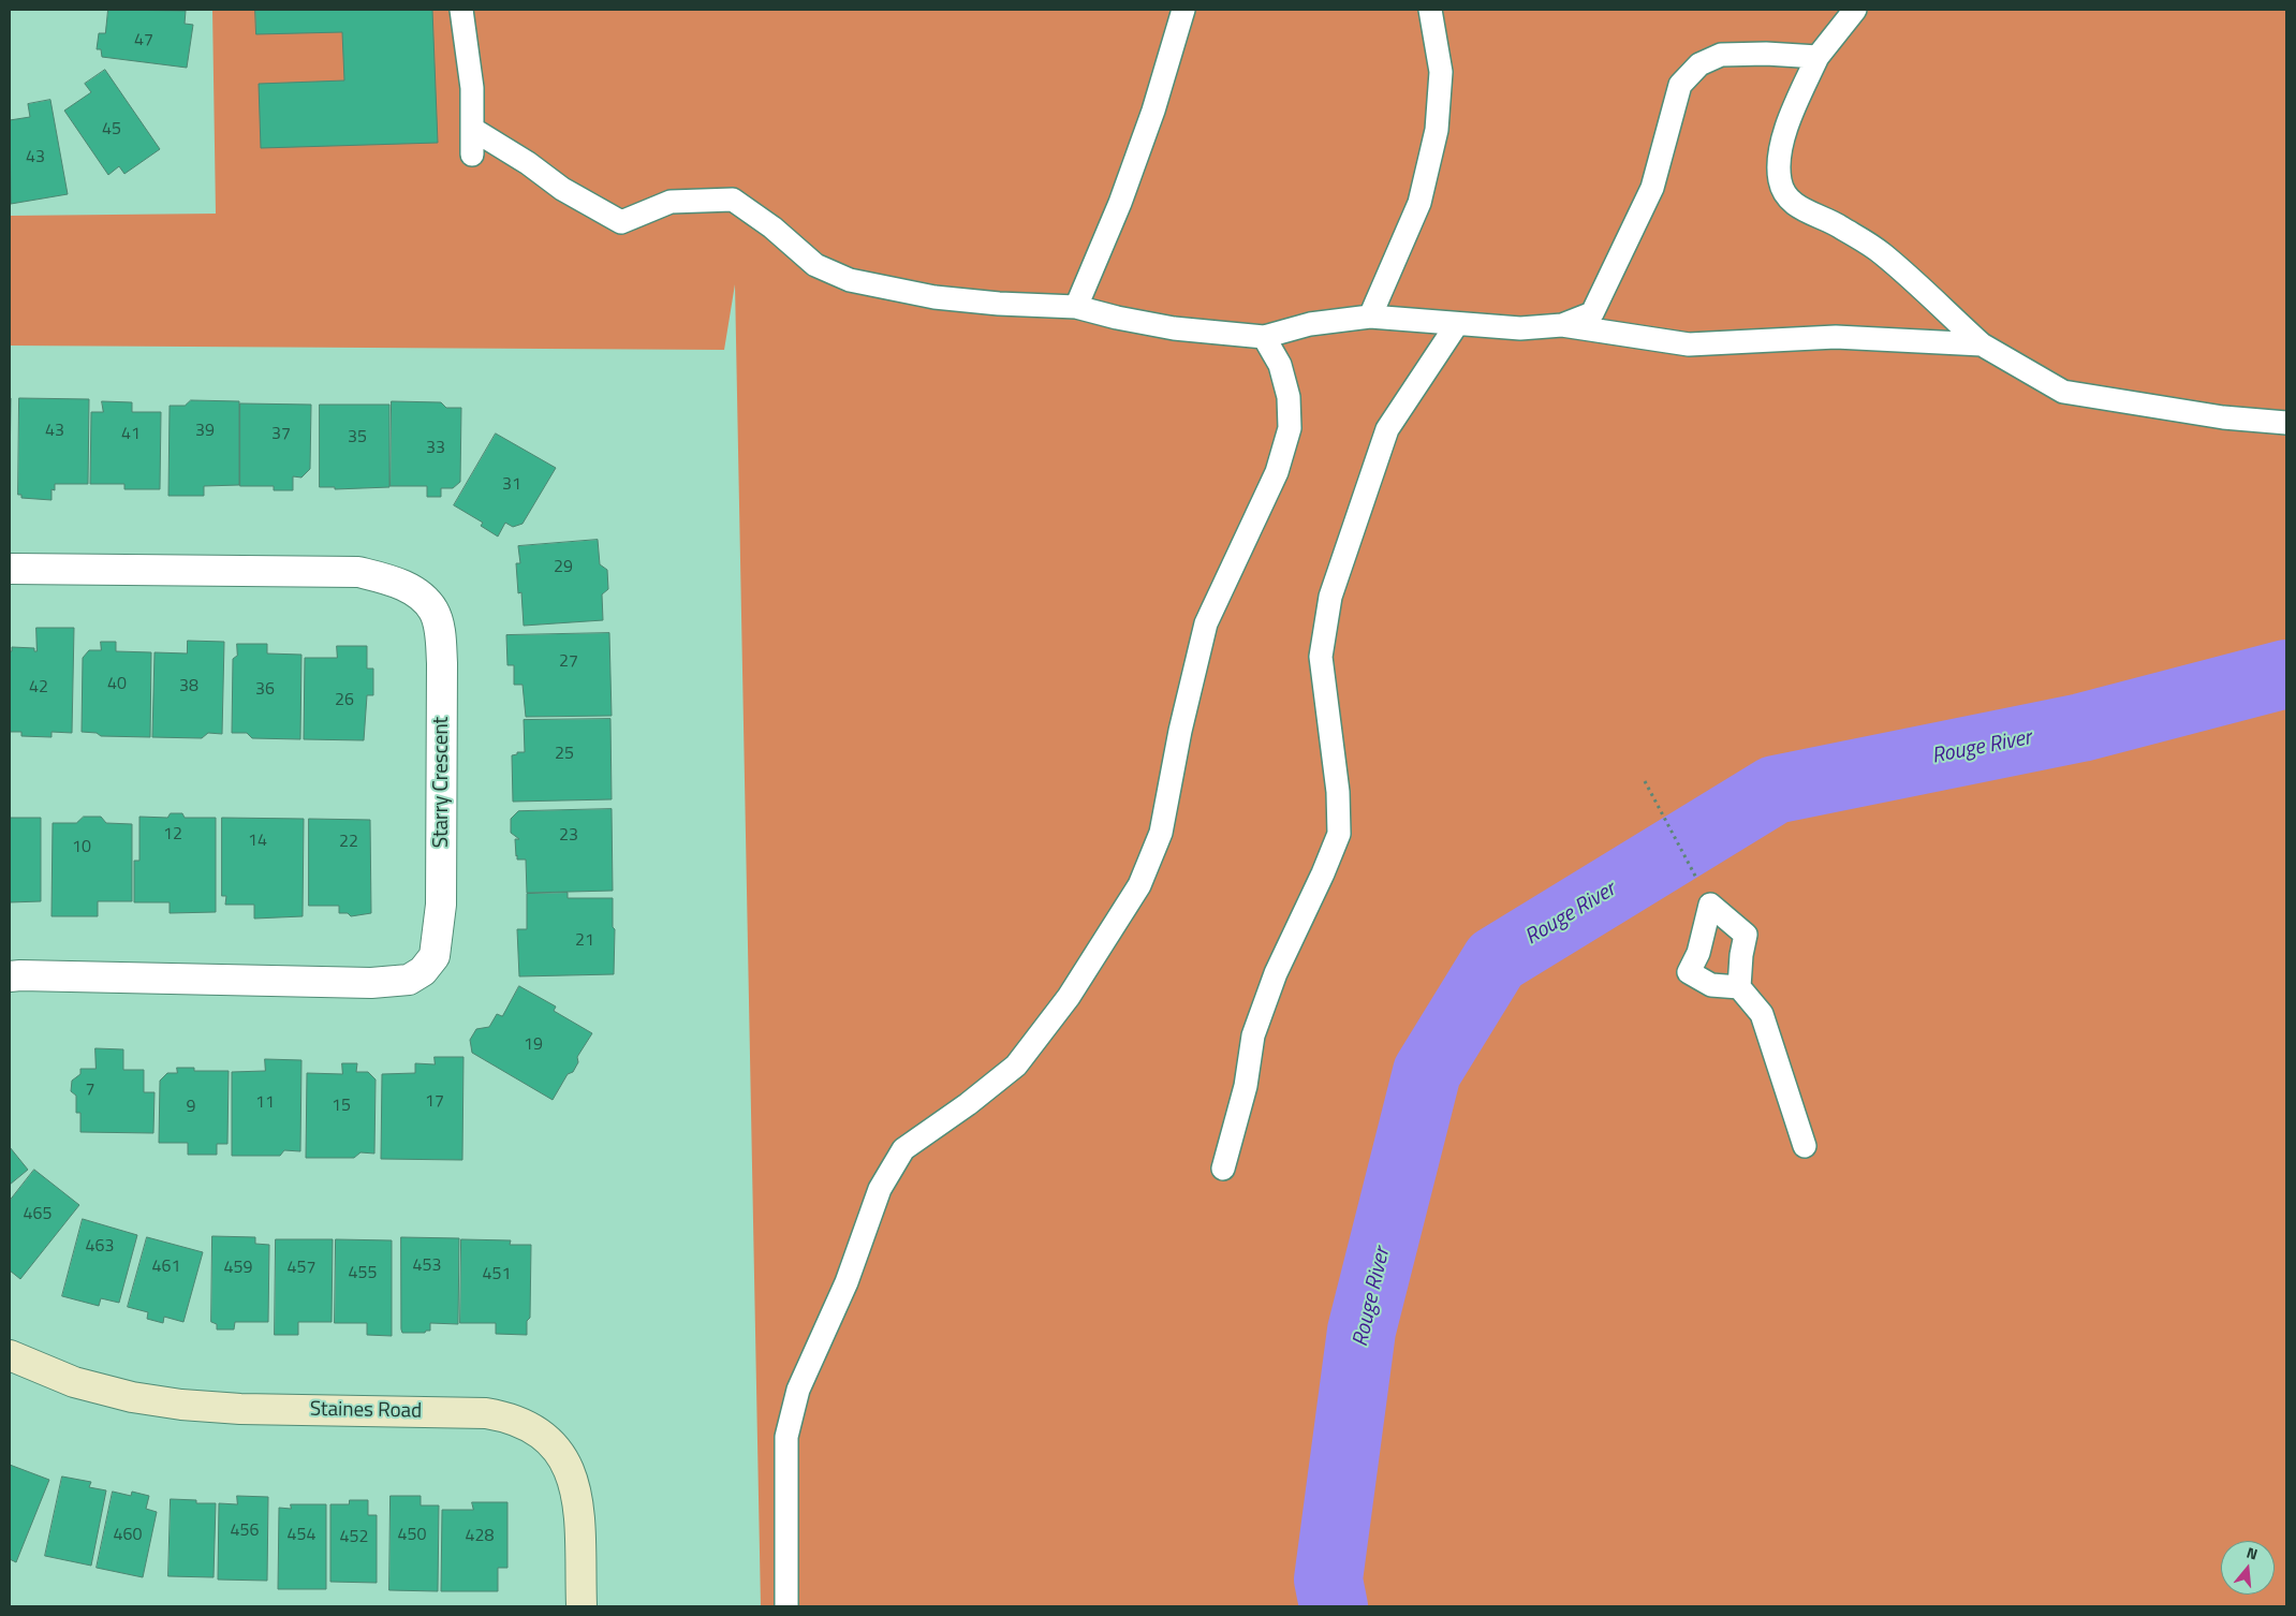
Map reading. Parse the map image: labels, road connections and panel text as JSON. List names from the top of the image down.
{
  "streets": {
    "street": ["Starry Crescent", "Staines Road"]
  },
  "water": ["Rouge River"],
  "house_numbers": [
    "47",
    "45",
    "43",
    "43",
    "39",
    "41",
    "37",
    "35",
    "33",
    "31",
    "29",
    "27",
    "40",
    "38",
    "42",
    "36",
    "26",
    "25",
    "12",
    "23",
    "14",
    "22",
    "10",
    "21",
    "19",
    "7",
    "17",
    "11",
    "15",
    "9",
    "465",
    "463",
    "453",
    "461",
    "459",
    "457",
    "455",
    "451",
    "456",
    "460",
    "454",
    "450",
    "428",
    "452"
  ],
  "north": "top"
}
